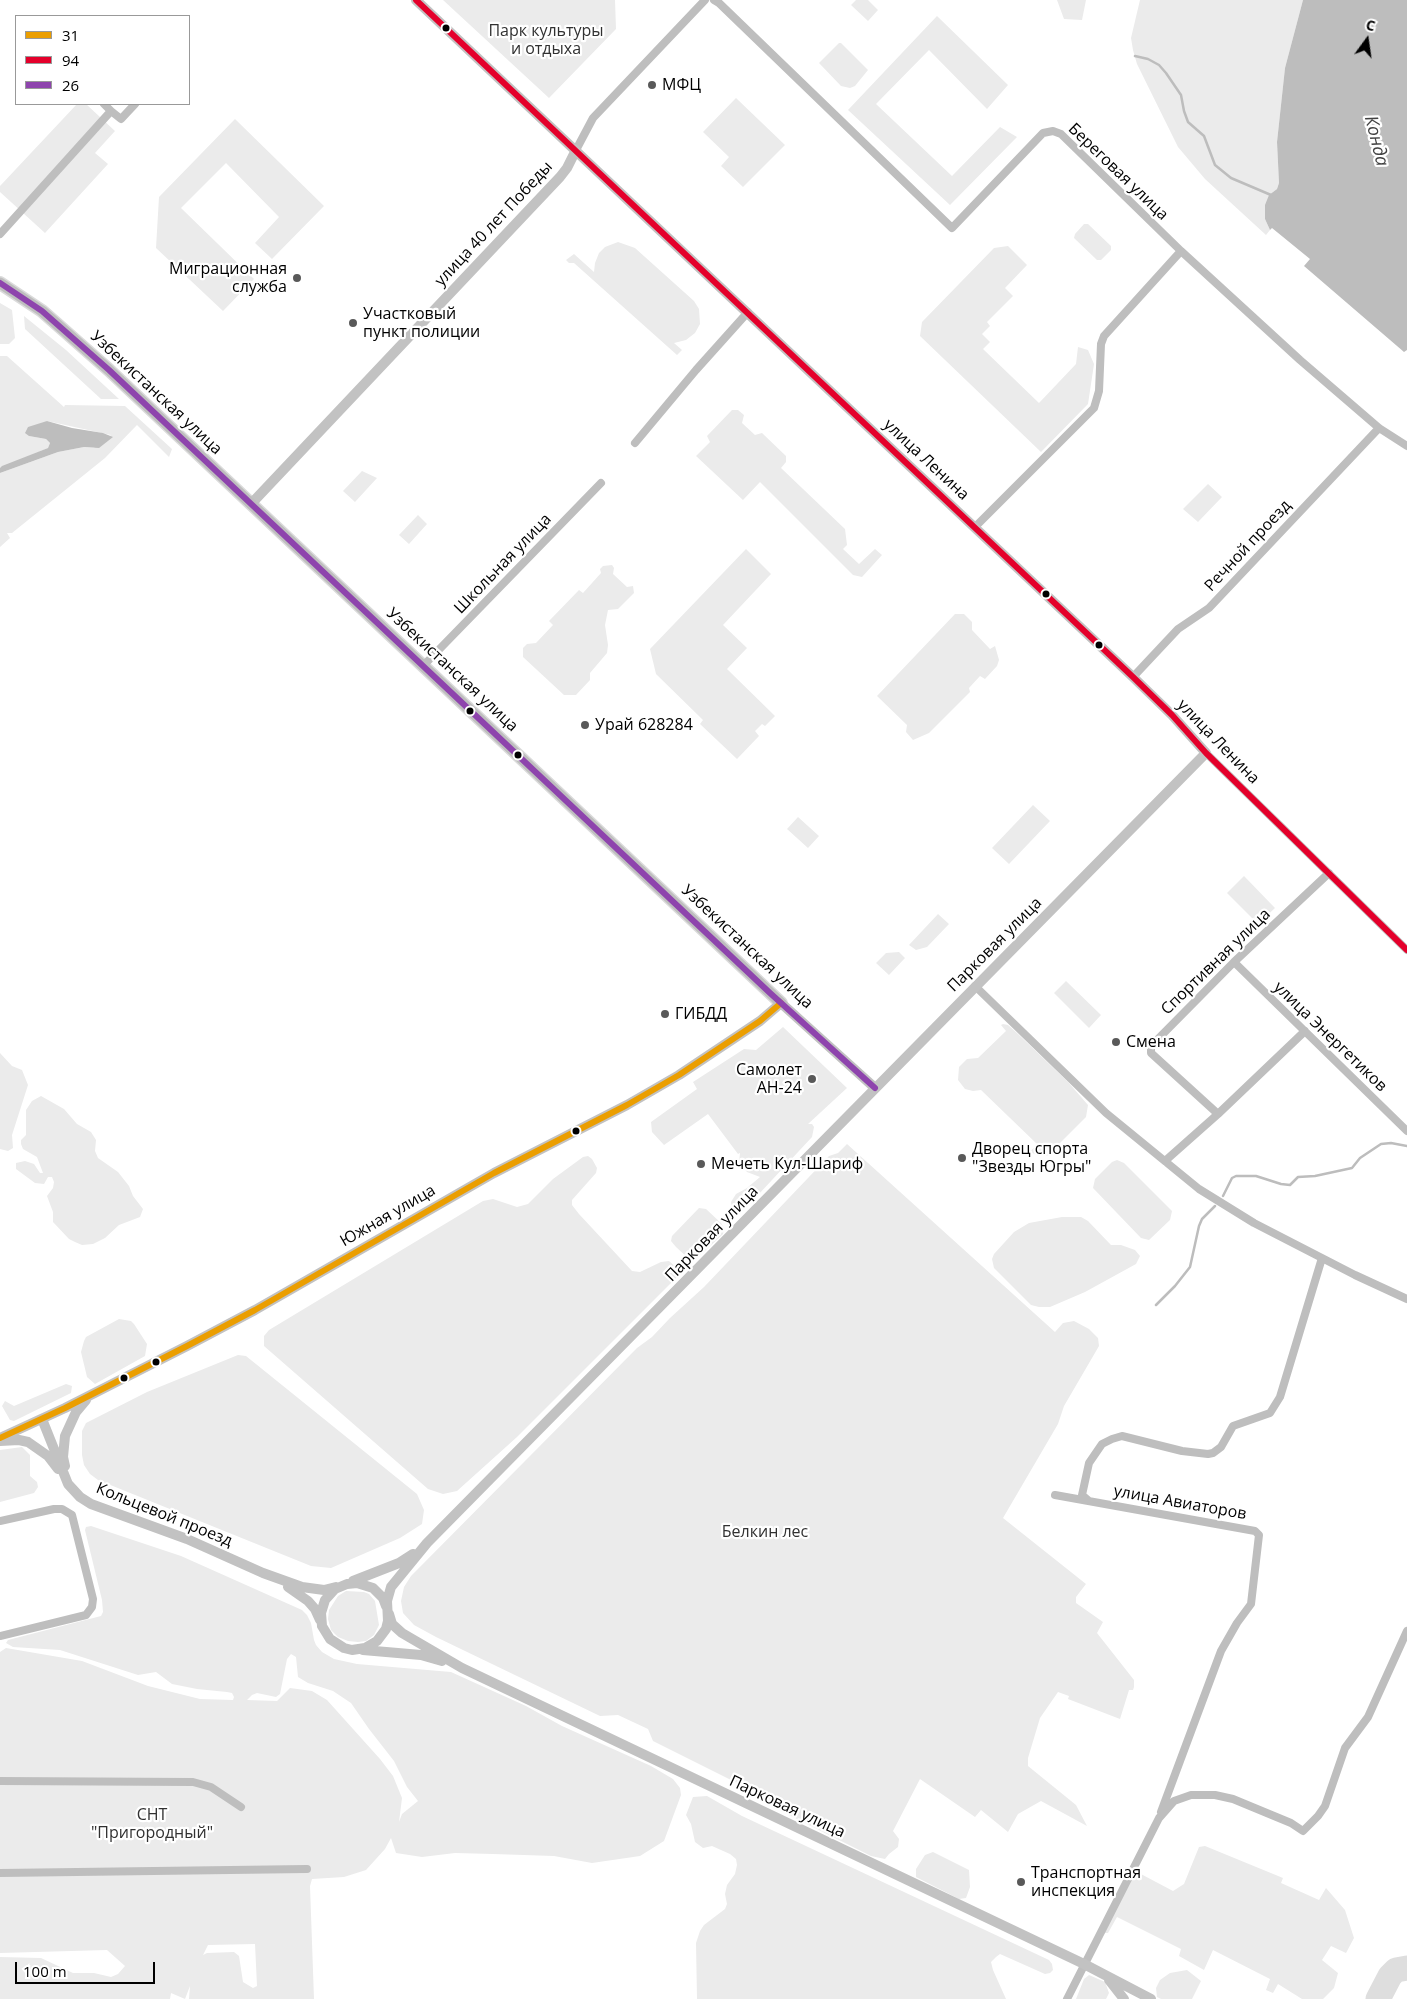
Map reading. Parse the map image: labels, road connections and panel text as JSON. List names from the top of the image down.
{
  "streets": {
    "main road": [
      "улица 40 лет Победы",
      "Узбекистанская улица",
      "улица Ленина",
      "Парковая улица",
      "Южная улица",
      "Кольцевой проезд"
    ],
    "street": [
      "Береговая улица",
      "Речной проезд",
      "Школьная улица",
      "Спортивная улица",
      "улица Энергетиков",
      "улица Авиаторов"
    ]
  },
  "crossings": [
    ["Береговая улица", "Речной проезд"],
    ["улица 40 лет Победы", "Узбекистанская улица"],
    ["улица 40 лет Победы", "улица Ленина"],
    ["Узбекистанская улица", "Школьная улица"],
    ["Узбекистанская улица", "Парковая улица"],
    ["Узбекистанская улица", "Южная улица"],
    ["улица Ленина", "Речной проезд"],
    ["улица Ленина", "Парковая улица"],
    ["улица Ленина", "Спортивная улица"],
    ["Парковая улица", "Кольцевой проезд"],
    ["Спортивная улица", "улица Энергетиков"],
    ["Южная улица", "Кольцевой проезд"]
  ],
  "water": ["Конда"],
  "parks": ["Парк культуры и отдыха", "Белкин лес", "СНТ \"Пригородный\""],
  "places": [
    "МФЦ",
    "Миграционная служба",
    "Участковый пункт полиции",
    "Урай 628284",
    "ГИБДД",
    "Смена",
    "Самолет АН-24",
    "Дворец спорта \"Звезды Югры\"",
    "Мечеть Кул-Шариф",
    "Транспортная инспекция"
  ],
  "lines": ["transit line 94", "transit line 26", "transit line 31"],
  "legend": ["31", "94", "26"],
  "scale_bar": "100 m",
  "north": "top"
}
